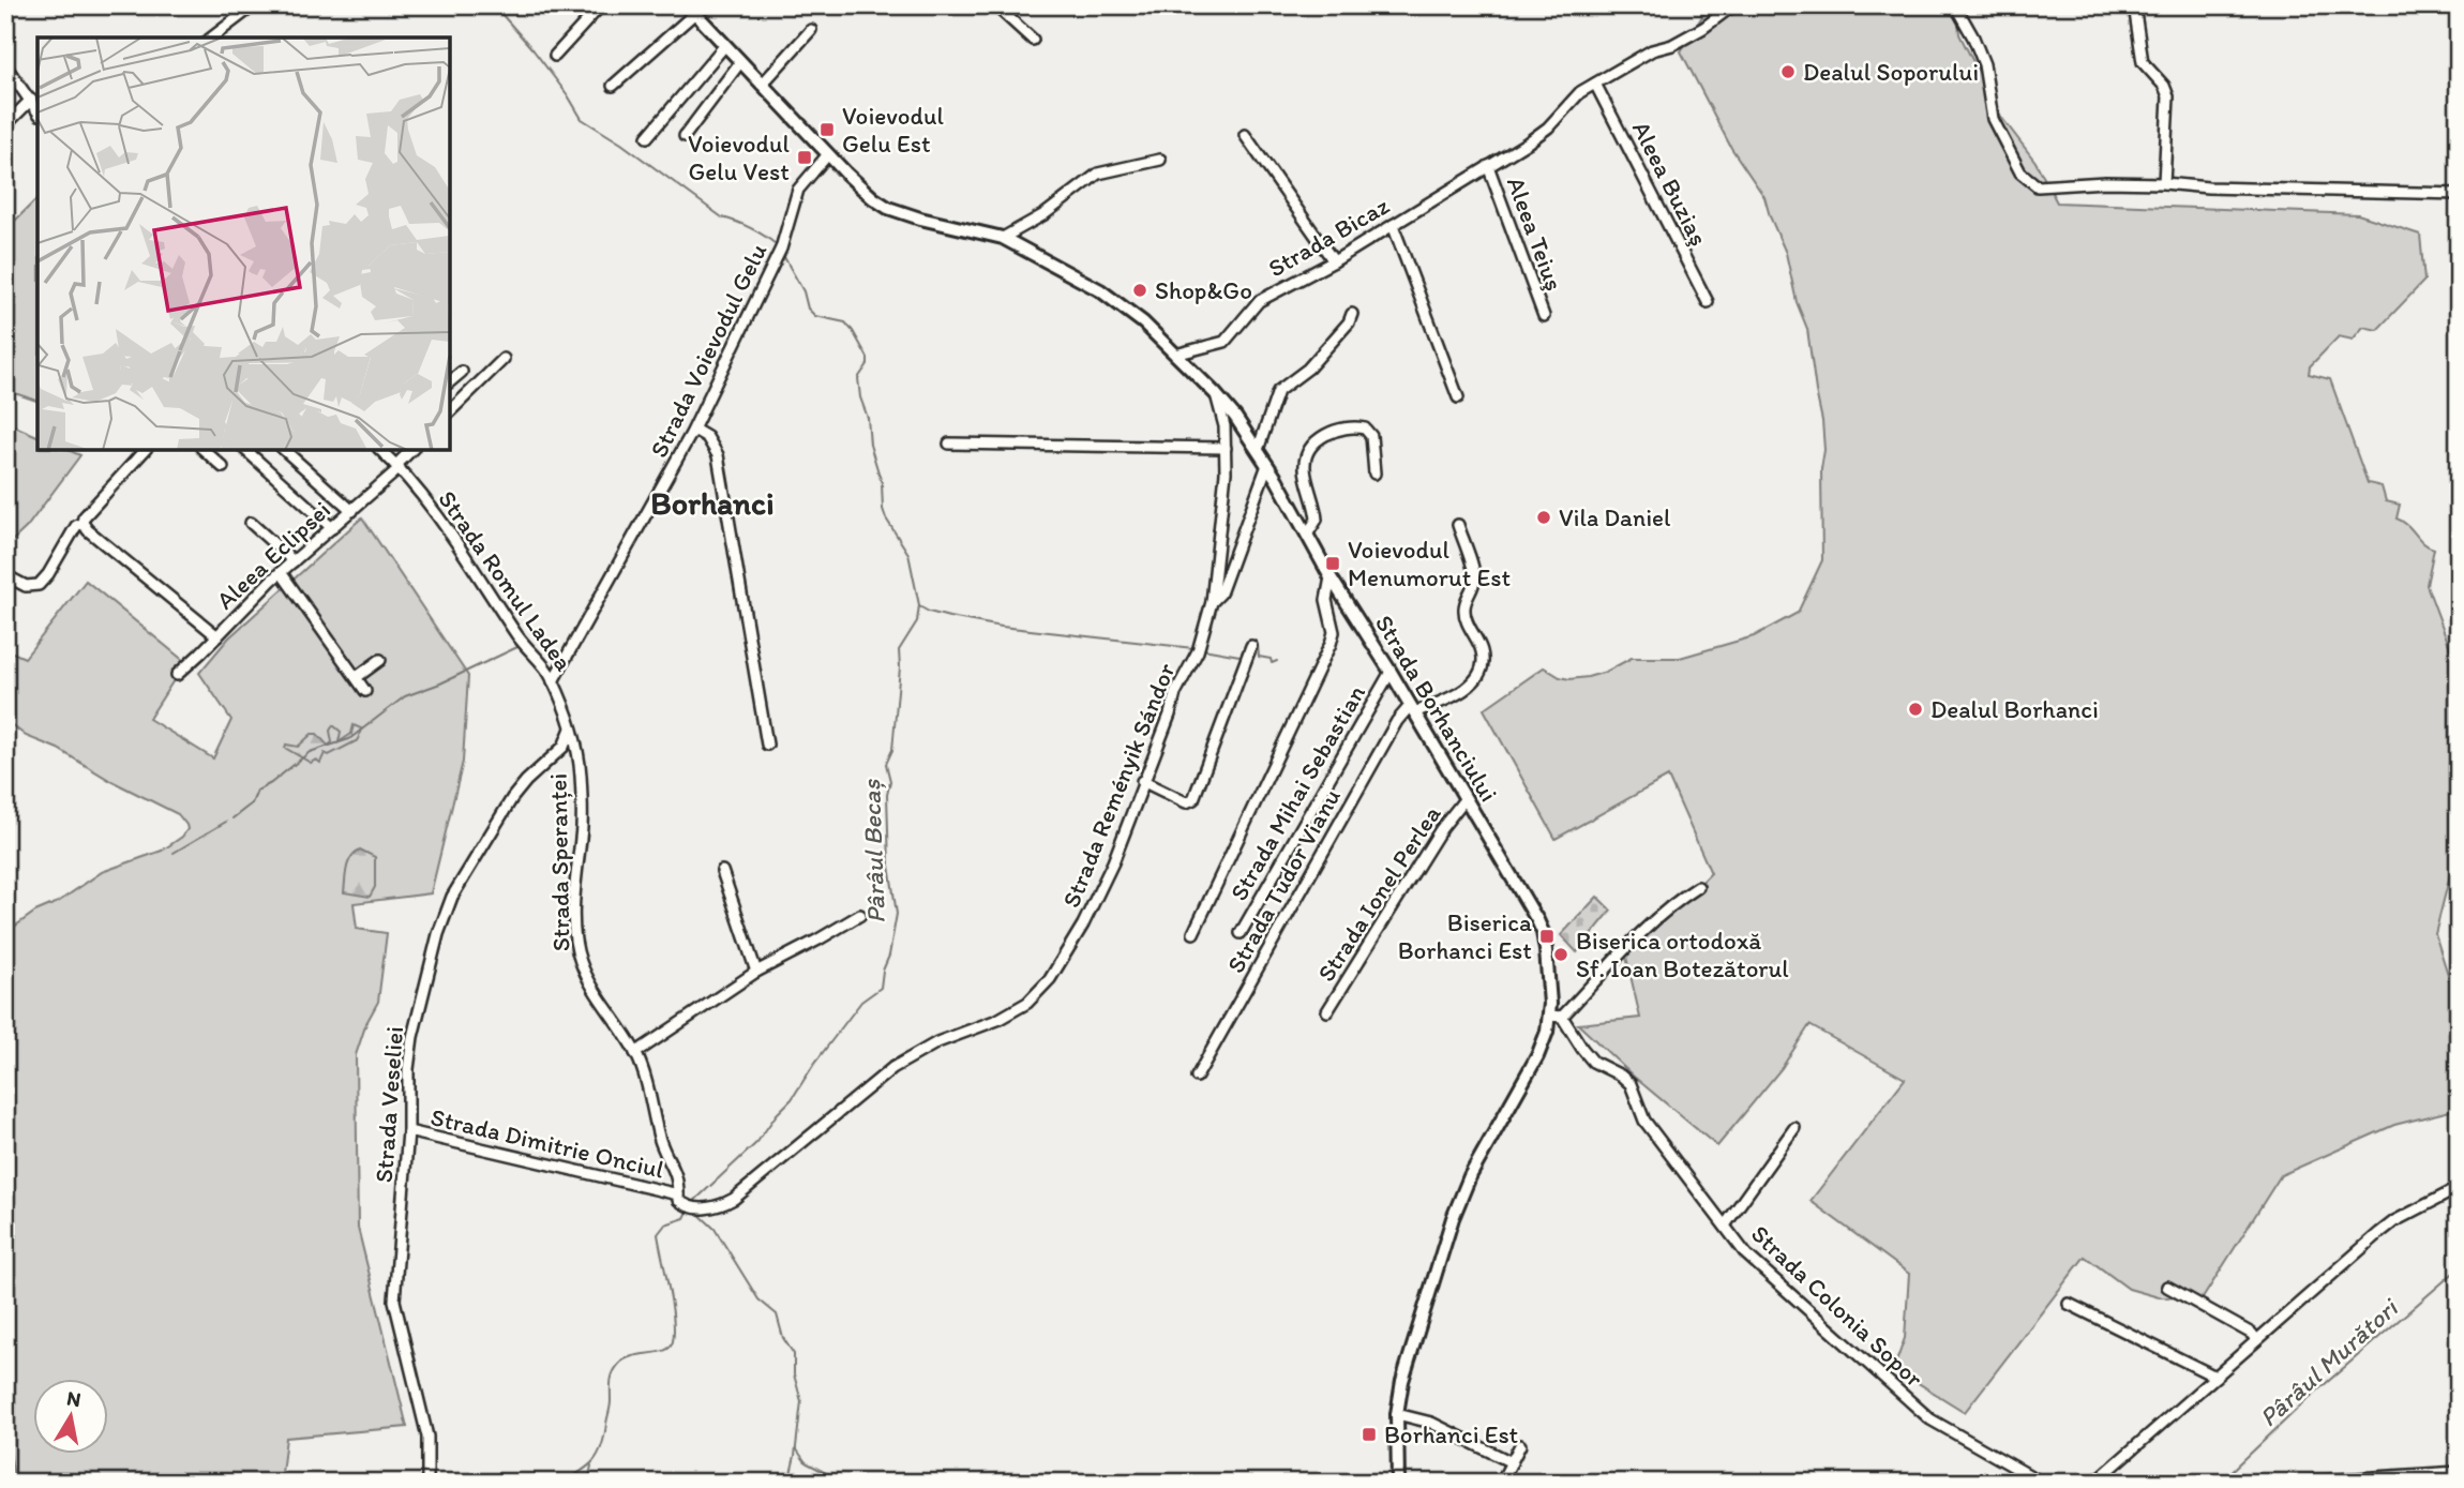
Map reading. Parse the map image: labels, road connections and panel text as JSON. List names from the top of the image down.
{
  "streets": {
    "main road": ["Strada Borhanciului"],
    "street": [
      "Aleea Buziaş",
      "Aleea Teiuş",
      "Strada Bicaz",
      "Strada Voievodul Gelu",
      "Aleea Eclipsei",
      "Strada Romul Ladea",
      "Strada Reményik Sándor",
      "Strada Mihai Sebastian",
      "Strada Speranței",
      "Strada Tudor Vianu",
      "Strada Ionel Perlea",
      "Strada Veseliei",
      "Strada Dimitrie Onciul",
      "Strada Colonia Sopor"
    ]
  },
  "crossings": [
    ["Aleea Buziaş", "Strada Bicaz"],
    ["Aleea Teiuş", "Strada Bicaz"],
    ["Strada Bicaz", "Strada Borhanciului"],
    ["Strada Voievodul Gelu", "Strada Romul Ladea"],
    ["Strada Voievodul Gelu", "Strada Borhanciului"],
    ["Aleea Eclipsei", "Strada Romul Ladea"],
    ["Strada Romul Ladea", "Strada Speranței"],
    ["Strada Romul Ladea", "Strada Veseliei"],
    ["Strada Borhanciului", "Strada Reményik Sándor"],
    ["Strada Borhanciului", "Strada Mihai Sebastian"],
    ["Strada Borhanciului", "Strada Tudor Vianu"],
    ["Strada Borhanciului", "Strada Ionel Perlea"],
    ["Strada Borhanciului", "Strada Colonia Sopor"],
    ["Strada Reményik Sándor", "Strada Speranței"],
    ["Strada Reményik Sándor", "Strada Dimitrie Onciul"],
    ["Strada Speranței", "Strada Veseliei"],
    ["Strada Speranței", "Strada Dimitrie Onciul"],
    ["Strada Veseliei", "Strada Dimitrie Onciul"]
  ],
  "districts": ["Borhanci"],
  "water": ["Pârâul Becaș", "Pârâul Murători"],
  "places": {
    "other": [
      "Dealul Soporului",
      "Shop&Go",
      "Vila Daniel",
      "Dealul Borhanci",
      "Biserica ortodoxă Sf. Ioan Botezătorul"
    ],
    "transit": [
      "Voievodul Gelu Est",
      "Voievodul Gelu Vest",
      "Voievodul Menumorut Est",
      "Biserica Borhanci Est",
      "Borhanci Est"
    ]
  },
  "north": "top"
}
